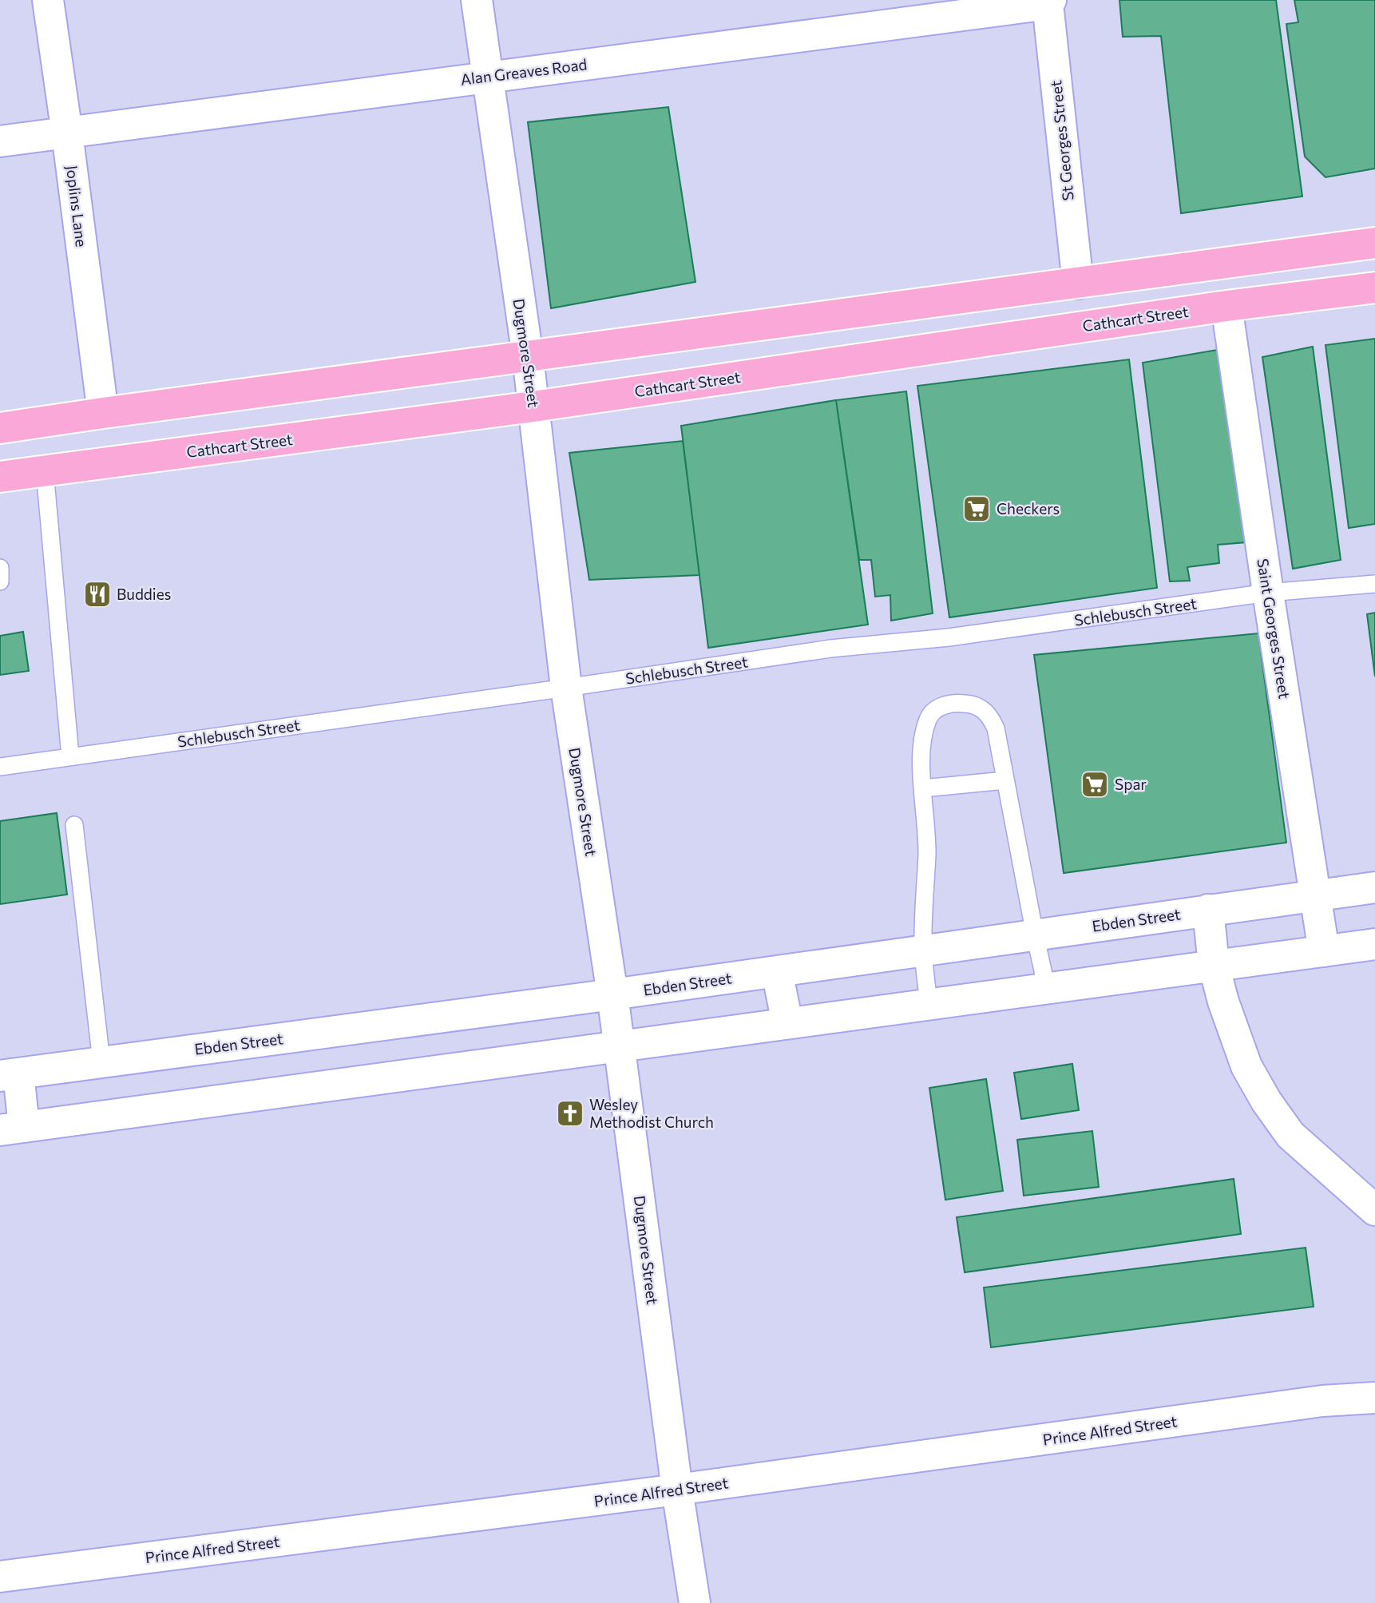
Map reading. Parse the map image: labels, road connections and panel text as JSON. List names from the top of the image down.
{
  "streets": {
    "highway": ["Cathcart Street"],
    "street": [
      "Alan Greaves Road",
      "St Georges Street",
      "Joplins Lane",
      "Dugmore Street",
      "Saint Georges Street",
      "Ebden Street",
      "Prince Alfred Street"
    ],
    "lane": ["Schlebusch Street"]
  },
  "crossings": [
    ["Alan Greaves Road", "St Georges Street"],
    ["Alan Greaves Road", "Joplins Lane"],
    ["Alan Greaves Road", "Dugmore Street"],
    ["Cathcart Street", "Dugmore Street"],
    ["Cathcart Street", "Saint Georges Street"],
    ["Dugmore Street", "Schlebusch Street"],
    ["Dugmore Street", "Ebden Street"],
    ["Dugmore Street", "Prince Alfred Street"],
    ["Schlebusch Street", "Saint Georges Street"],
    ["Saint Georges Street", "Ebden Street"]
  ],
  "places": {
    "supermarket": ["Checkers", "Spar"],
    "restaurant": ["Buddies"],
    "church": ["Wesley Methodist Church"]
  }
}
